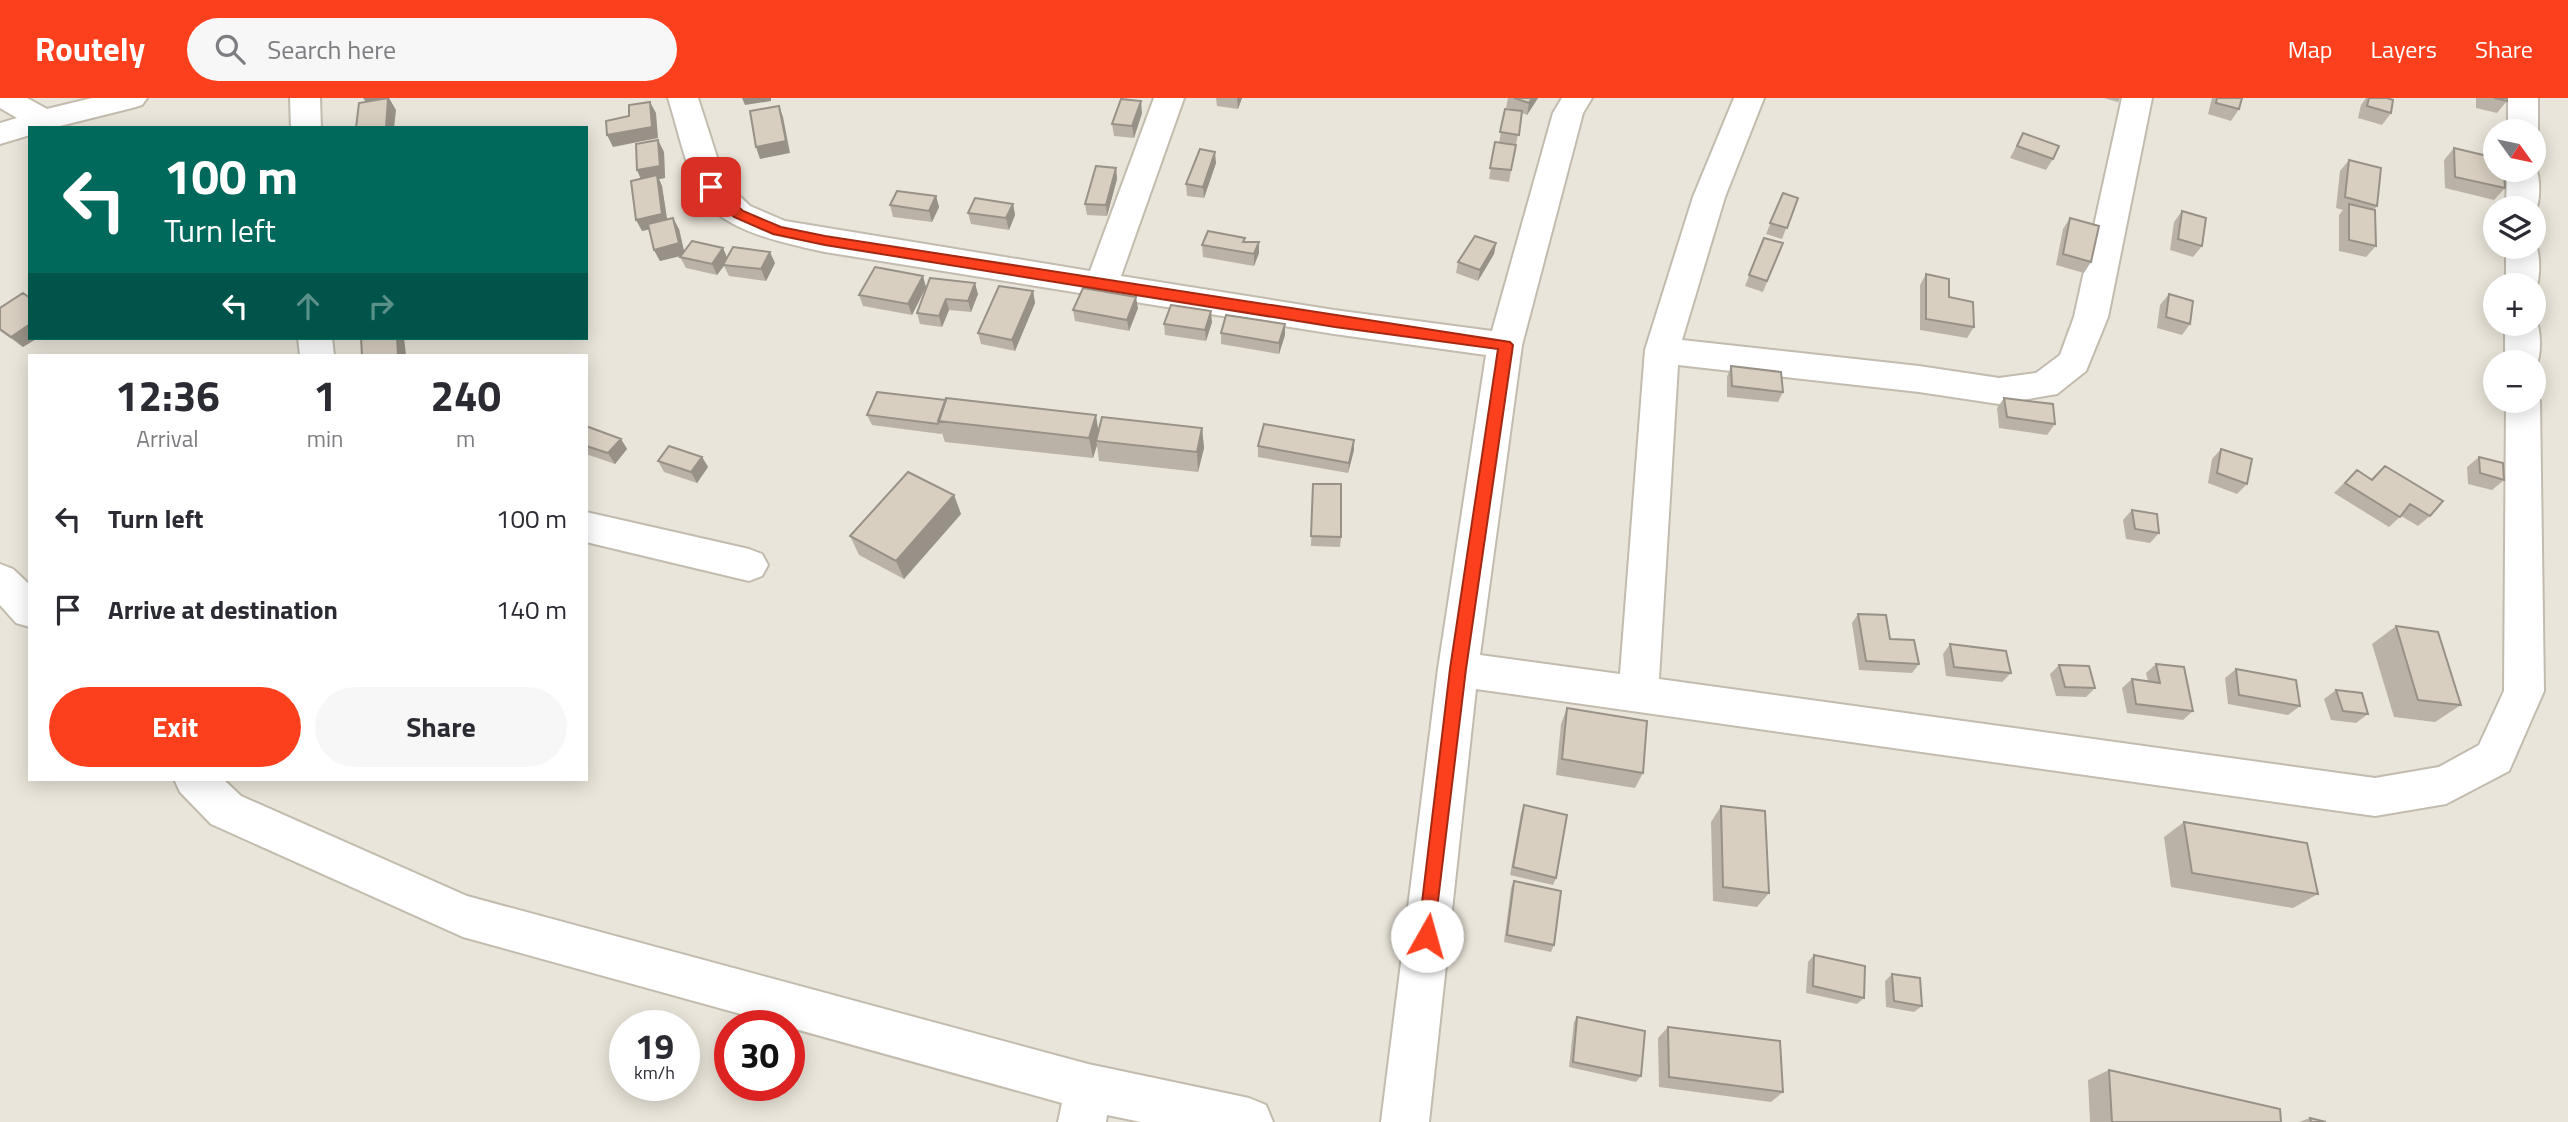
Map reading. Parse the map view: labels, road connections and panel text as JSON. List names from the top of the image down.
{
  "north": "bottom right",
  "page": {
    "header": "Routely",
    "search": "Search here",
    "nav": ["Map", "Layers", "Share"],
    "map_buttons": ["+", "−"],
    "turn": ["100 m", "Turn left"],
    "eta": [
      "12:36",
      "Arrival",
      "1",
      "min",
      "240",
      "m"
    ],
    "list": [
      {
        "name": "Turn left",
        "value": "100 m"
      },
      {
        "name": "Arrive at destination",
        "value": "140 m"
      }
    ],
    "buttons": ["Exit", "Share"],
    "speed": "19 km/h",
    "limit": "30"
  }
}
